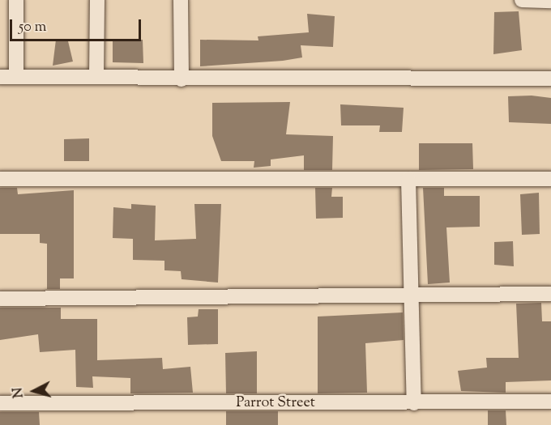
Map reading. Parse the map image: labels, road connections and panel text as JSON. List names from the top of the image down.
{
  "streets": {
    "street": ["Parrot Street"]
  },
  "scale_bar": "50 m",
  "north": "left"
}
